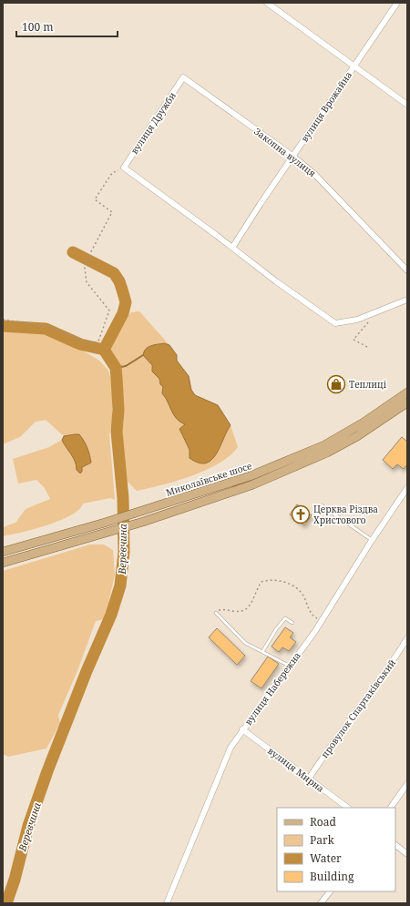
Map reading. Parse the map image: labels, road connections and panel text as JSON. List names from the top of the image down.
{
  "streets": {
    "main road": ["Миколаївське шосе"],
    "street": [
      "вулиця Врожайна",
      "вулиця Дружби",
      "Закопна вулиця",
      "вулиця Набережна",
      "провулок Спартаківський",
      "вулиця Мирна"
    ]
  },
  "crossings": [
    ["вулиця Врожайна", "Закопна вулиця"],
    ["вулиця Дружби", "Закопна вулиця"],
    ["вулиця Набережна", "вулиця Мирна"],
    ["провулок Спартаківський", "вулиця Мирна"]
  ],
  "water": ["Веревчина"],
  "places": {
    "shop": ["Теплиці"],
    "church": ["Церква Різдва Христового"]
  },
  "legend": [
    "Road",
    "Park",
    "Water",
    "Building"
  ],
  "scale_bar": "100 m"
}
